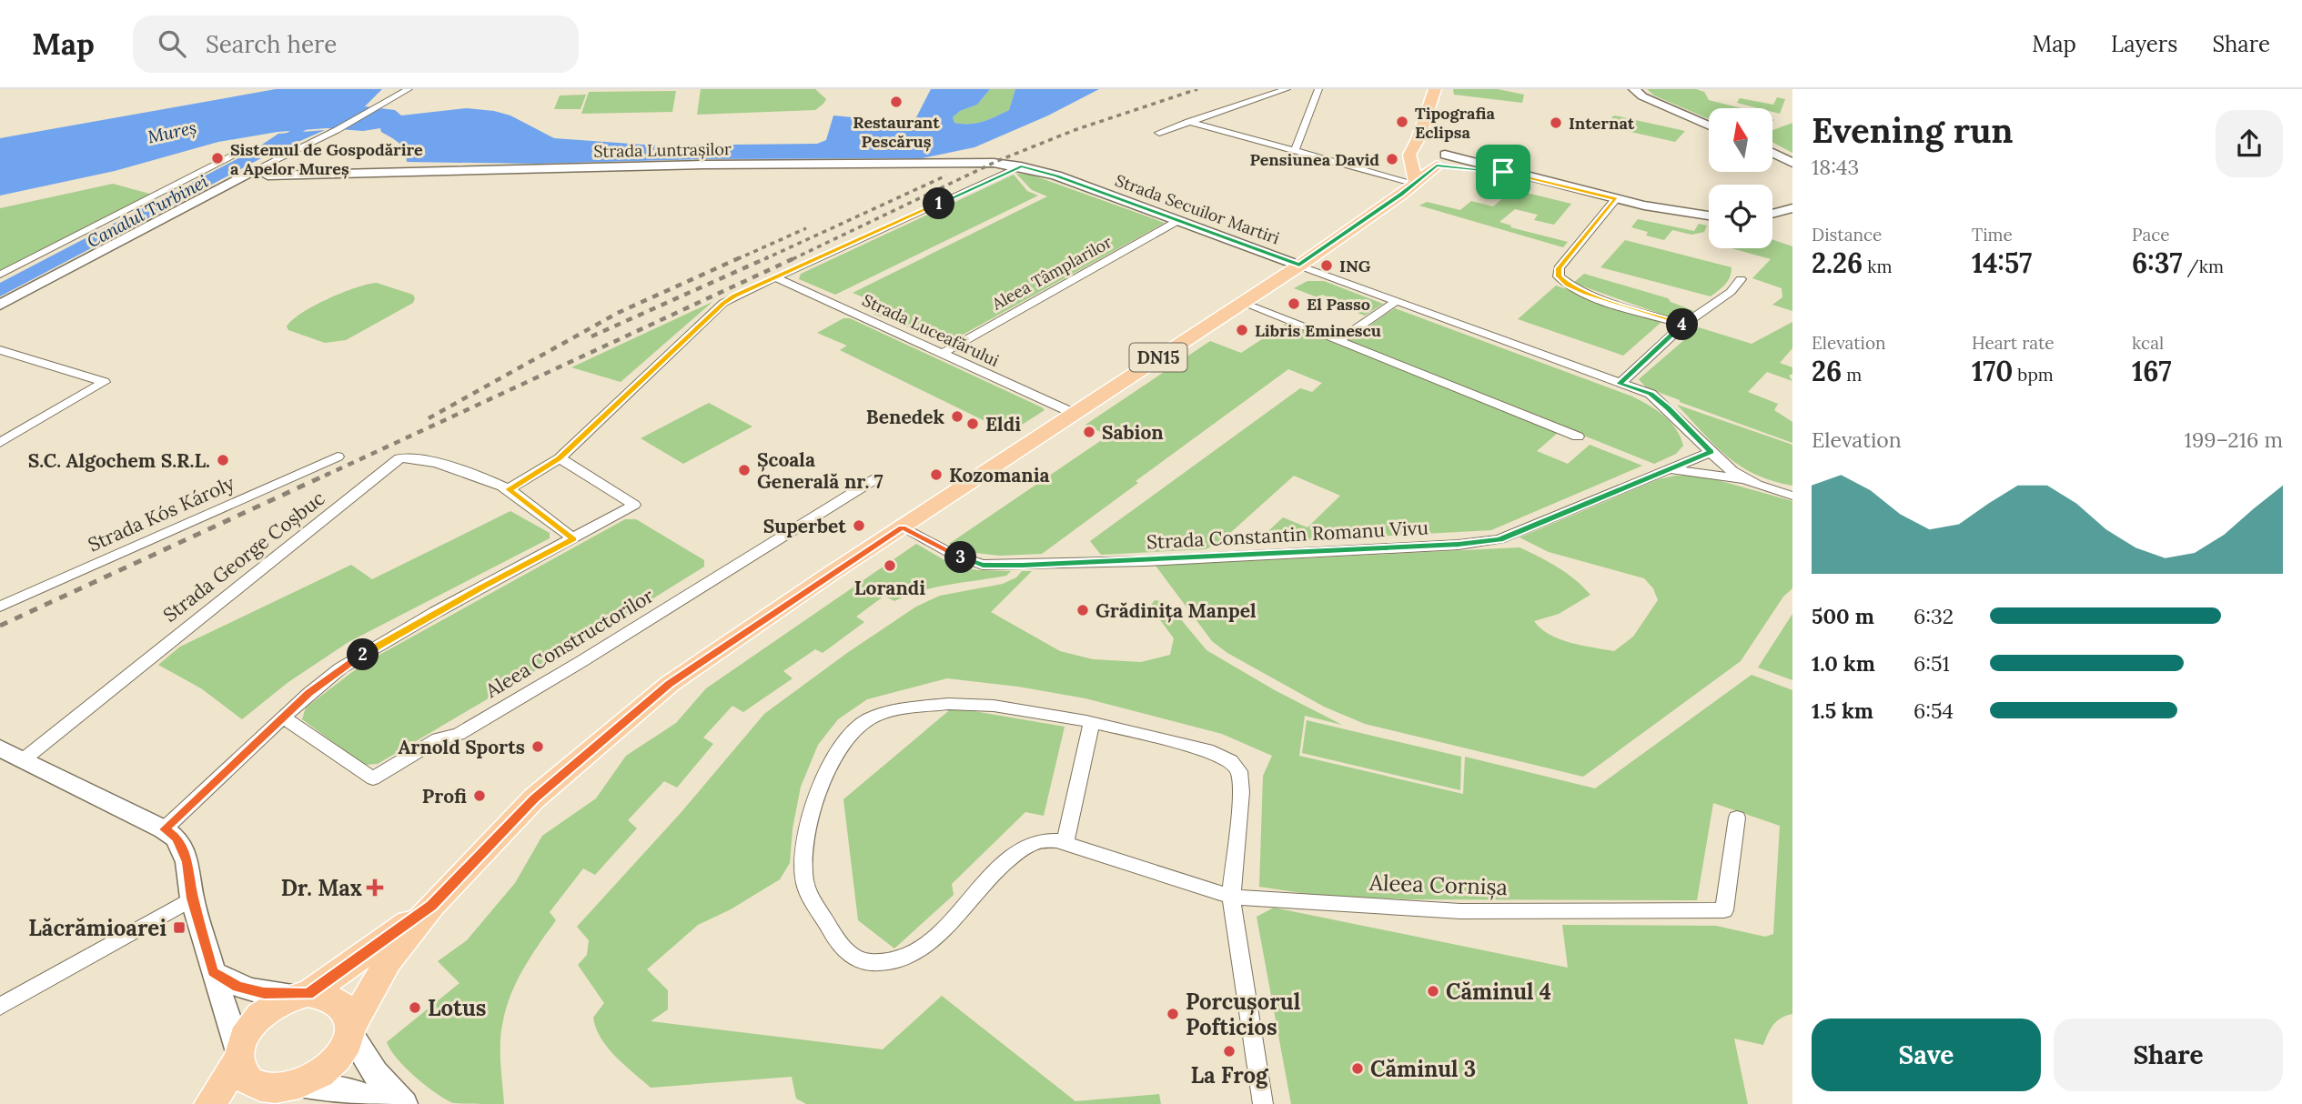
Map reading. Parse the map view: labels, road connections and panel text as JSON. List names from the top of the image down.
{
  "streets": {
    "main road": ["DN15"],
    "street": [
      "Strada Luntrașilor",
      "Strada Secuilor Martiri",
      "Aleea Tâmplarilor",
      "Strada Luceafărului",
      "Strada Kós Károly",
      "Strada Constantin Romanu Vivu",
      "Strada George Coșbuc",
      "Aleea Constructorilor",
      "Aleea Cornișa"
    ]
  },
  "crossings": [
    ["Strada Luntrașilor", "Strada Secuilor Martiri"],
    ["Strada Secuilor Martiri", "Aleea Tâmplarilor"],
    ["Strada Secuilor Martiri", "DN15"],
    ["Strada Secuilor Martiri", "Strada Constantin Romanu Vivu"],
    ["Aleea Tâmplarilor", "Strada Luceafărului"],
    ["Strada Luceafărului", "DN15"],
    ["DN15", "Strada Constantin Romanu Vivu"]
  ],
  "water": ["Mureș", "Canalul Turbinei"],
  "places": {
    "other": [
      "Restaurant Pescăruș",
      "Tipografia Eclipsa",
      "Internat",
      "Sistemul de Gospodărire a Apelor Mureș",
      "Pensiunea David",
      "ING",
      "El Passo",
      "Libris Eminescu",
      "Benedek",
      "Eldi",
      "Sabion",
      "S.C. Algochem S.R.L.",
      "Școala Generală nr. 7",
      "Kozomania",
      "Superbet",
      "Lorandi",
      "Grădinița Manpel",
      "Arnold Sports",
      "Profi",
      "Căminul 4",
      "Lotus",
      "Porcușorul Pofticios",
      "La Frog",
      "Căminul 3"
    ],
    "health": ["Dr. Max"],
    "transit": ["Lăcrămioarei"]
  },
  "north": "top",
  "page": {
    "header": "Map",
    "search": "Search here",
    "nav": ["Map", "Layers", "Share"],
    "heading": ["Evening run", "18:43"],
    "pins": [
      "1",
      "4",
      "3",
      "2"
    ],
    "stats": [
      ["Distance", "2.26 km"],
      ["Time", "14:57"],
      ["Pace", "6:37 /km"],
      ["Elevation", "26 m"],
      ["Heart rate", "170 bpm"],
      ["kcal", "167"]
    ],
    "chart": ["Elevation", "199–216 m"],
    "list": [
      {
        "name": "500 m",
        "note": "6:32"
      },
      {
        "name": "1.0 km",
        "note": "6:51"
      },
      {
        "name": "1.5 km",
        "note": "6:54"
      }
    ],
    "buttons": ["Save", "Share"]
  }
}
